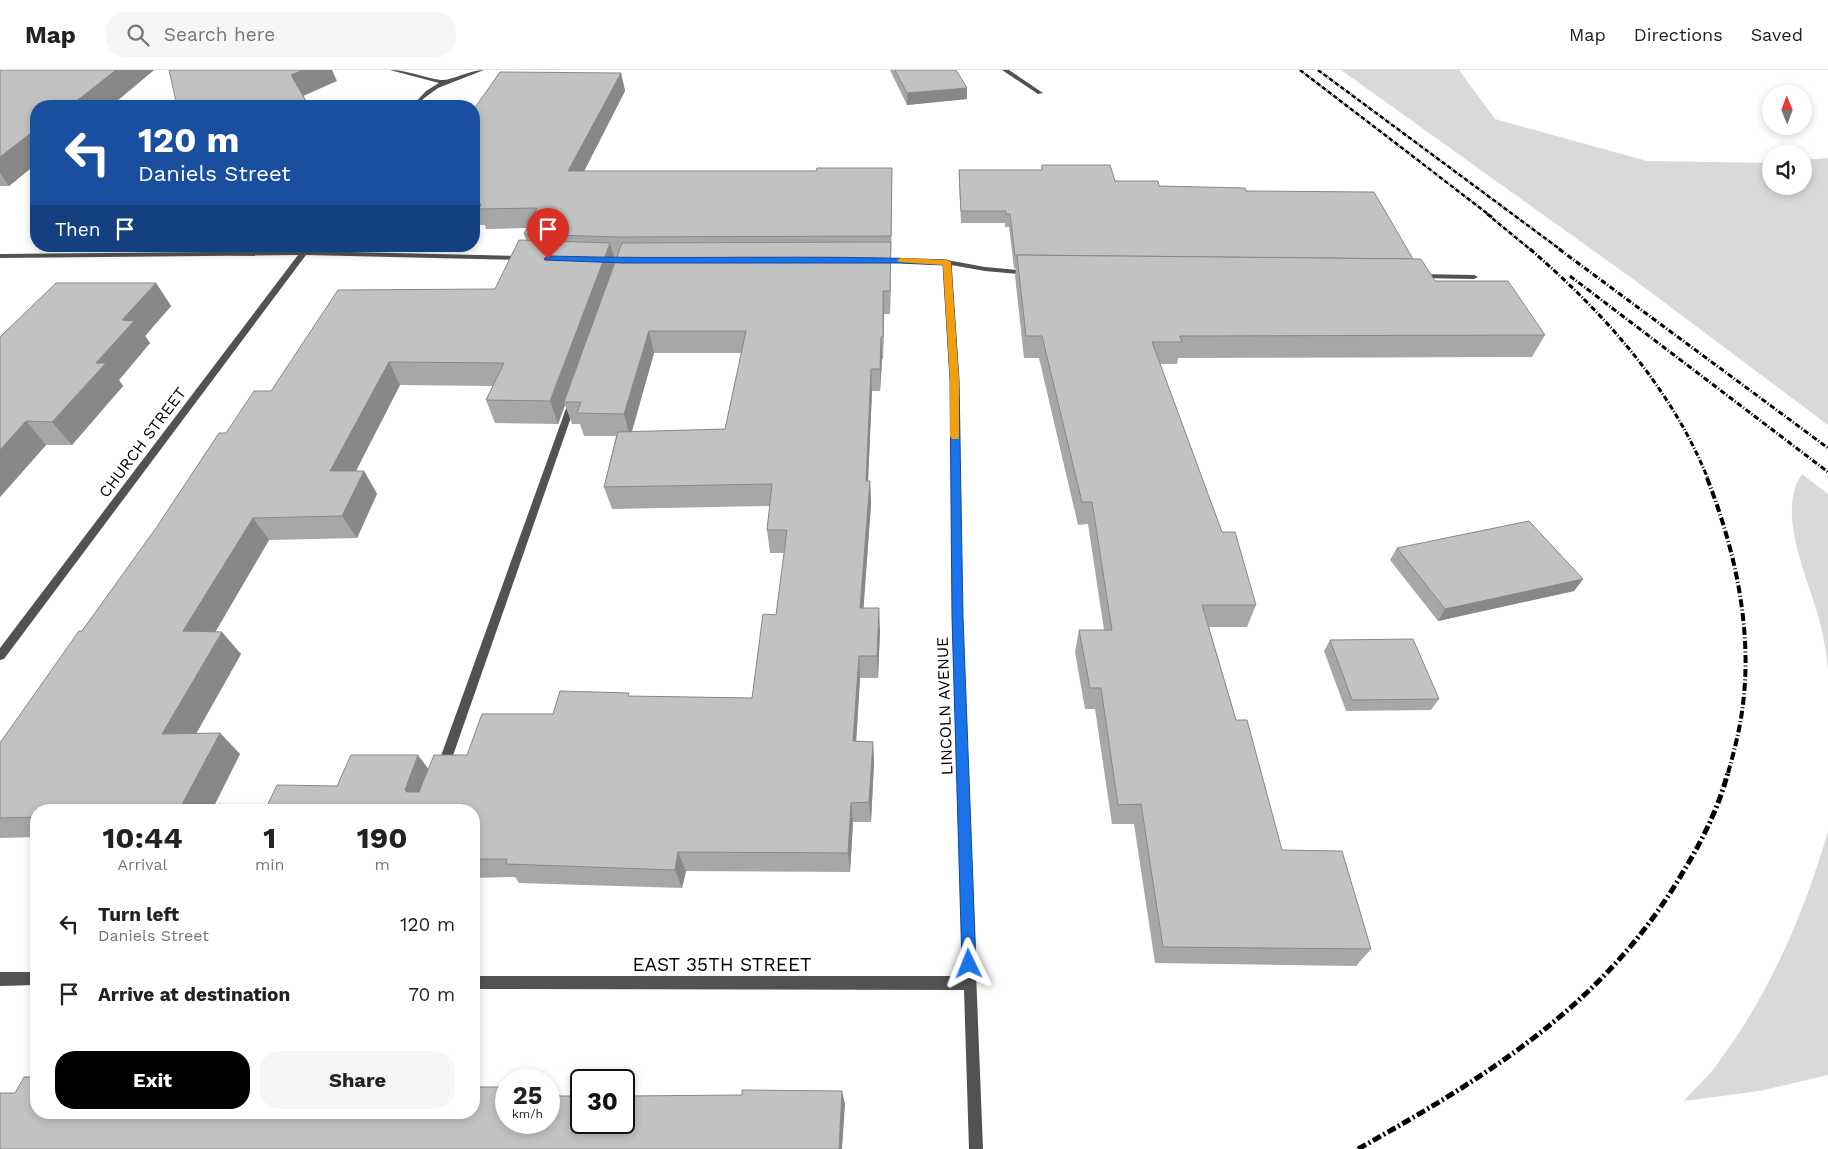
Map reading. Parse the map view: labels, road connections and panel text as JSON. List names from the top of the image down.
{
  "streets": {
    "street": ["CHURCH STREET", "LINCOLN AVENUE", "EAST 35TH STREET"]
  },
  "crossings": [
    ["LINCOLN AVENUE", "EAST 35TH STREET"]
  ],
  "north": "top",
  "page": {
    "header": "Map",
    "search": "Search here",
    "nav": ["Map", "Directions", "Saved"],
    "turn": ["120 m", "Daniels Street"],
    "then": "Then",
    "eta": [
      "10:44",
      "Arrival",
      "1",
      "min",
      "190",
      "m"
    ],
    "list": [
      {
        "name": "Turn left",
        "note": "Daniels Street",
        "value": "120 m"
      },
      {
        "name": "Arrive at destination",
        "value": "70 m"
      }
    ],
    "buttons": ["Exit", "Share"],
    "speed": "25 km/h",
    "limit": "30"
  }
}
